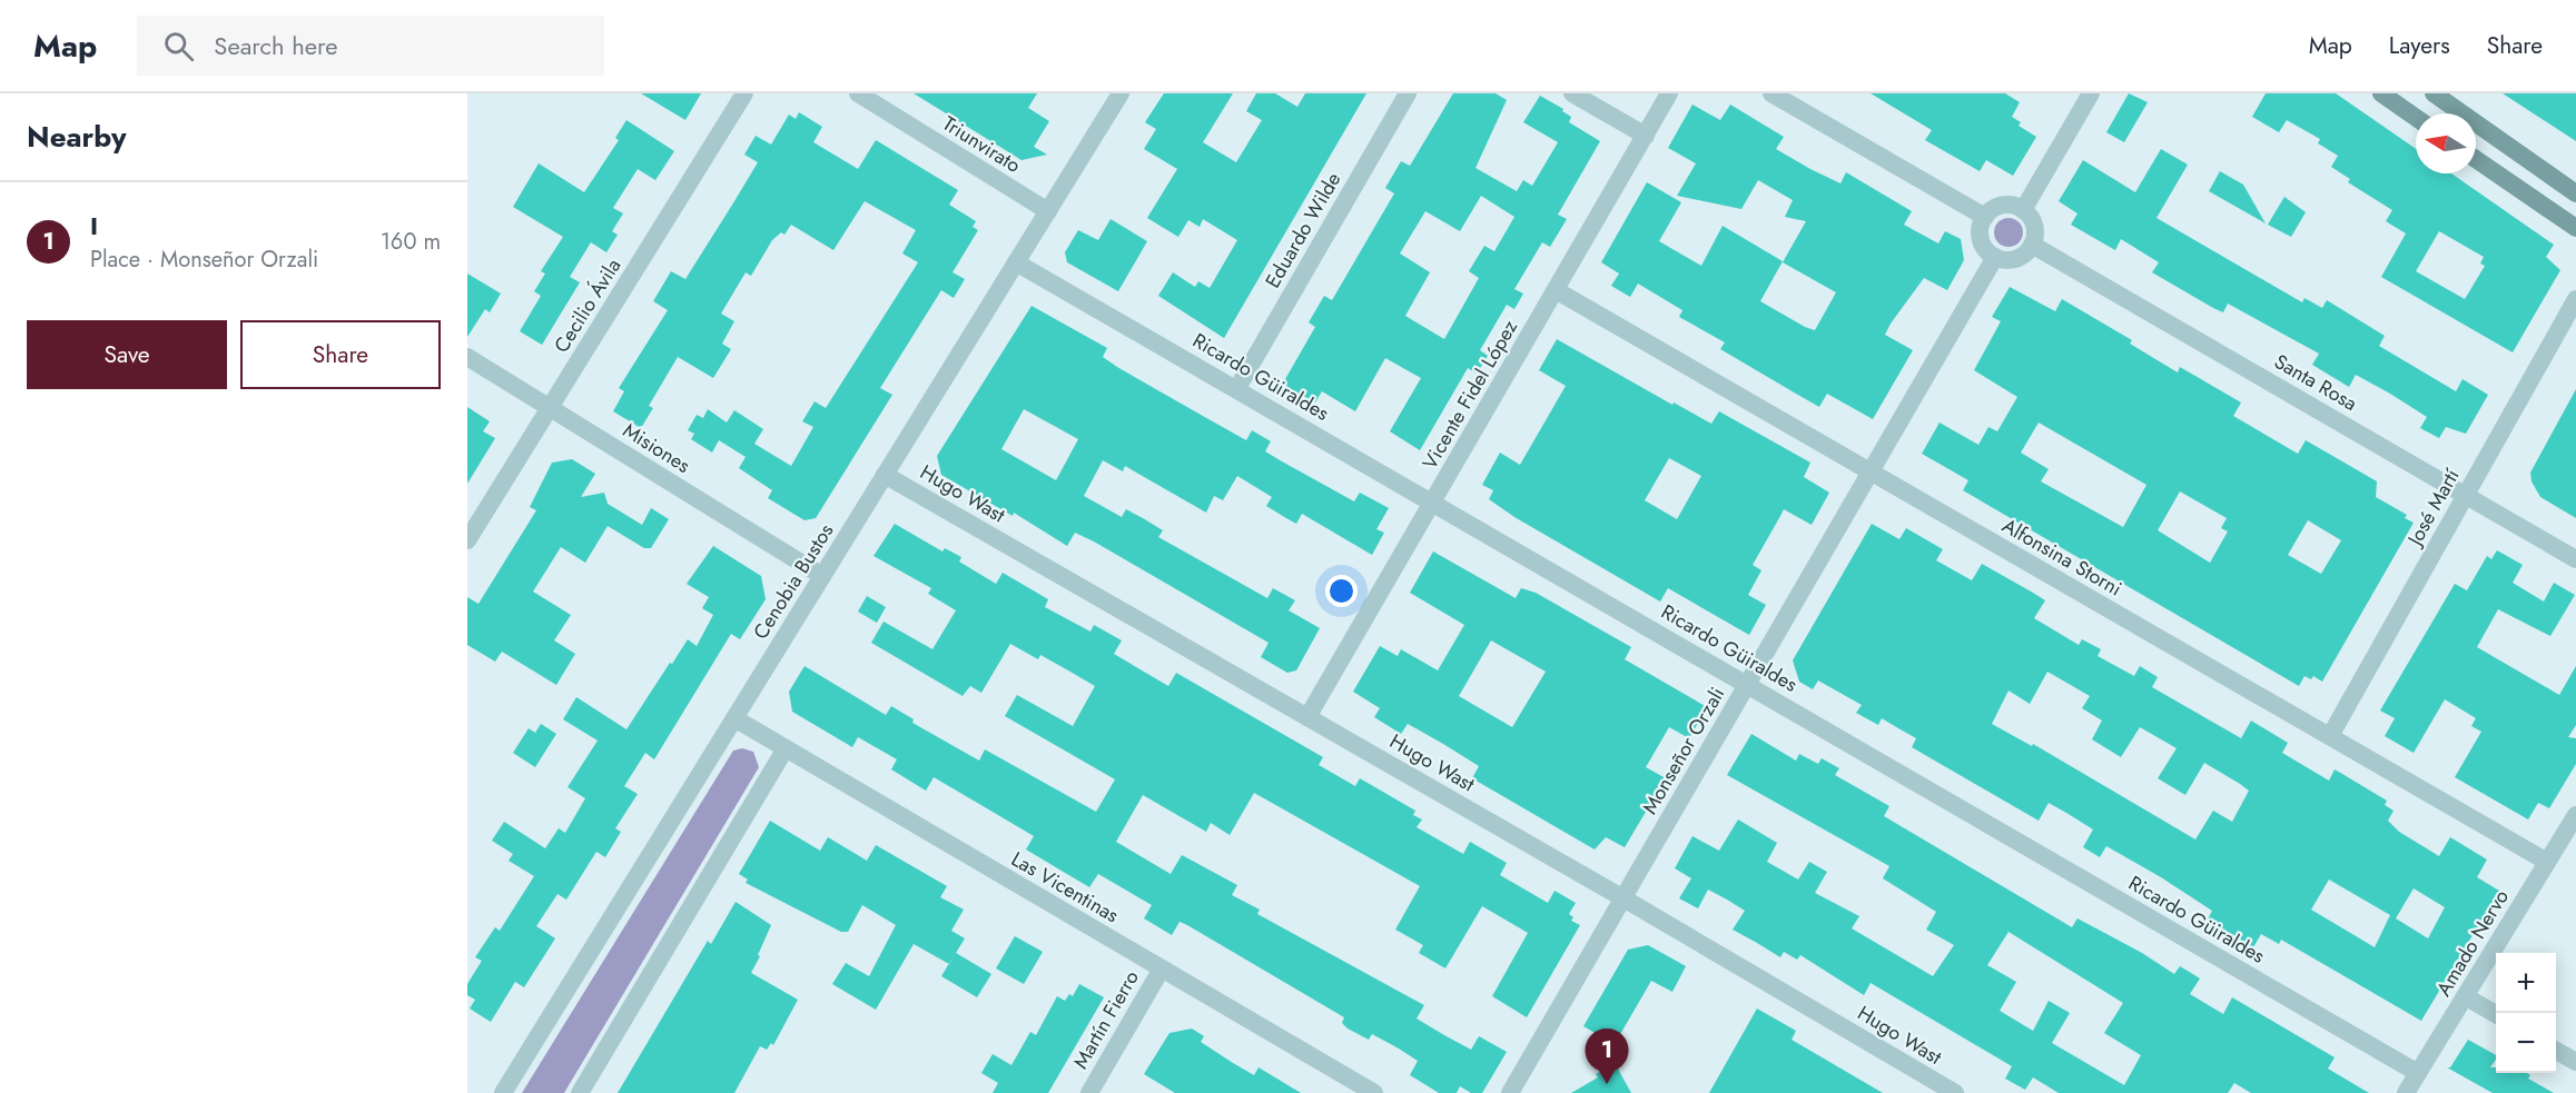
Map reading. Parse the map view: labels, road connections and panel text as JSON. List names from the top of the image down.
{
  "streets": {
    "street": [
      "Triunvirato",
      "Eduardo Wilde",
      "Cecilio Ávila",
      "Ricardo Güiraldes",
      "Santa Rosa",
      "Vicente Fidel López",
      "Misiones",
      "Hugo Wast",
      "José Martí",
      "Alfonsina Storni",
      "Cenobia Bustos",
      "Monseñor Orzali",
      "Las Vicentinas",
      "Amado Nervo",
      "Martín Fierro"
    ]
  },
  "crossings": [
    ["Triunvirato", "Cenobia Bustos"],
    ["Eduardo Wilde", "Ricardo Güiraldes"],
    ["Cecilio Ávila", "Misiones"],
    ["Ricardo Güiraldes", "Vicente Fidel López"],
    ["Ricardo Güiraldes", "Cenobia Bustos"],
    ["Ricardo Güiraldes", "Monseñor Orzali"],
    ["Ricardo Güiraldes", "Amado Nervo"],
    ["Santa Rosa", "José Martí"],
    ["Santa Rosa", "Monseñor Orzali"],
    ["Vicente Fidel López", "Hugo Wast"],
    ["Vicente Fidel López", "Alfonsina Storni"],
    ["Misiones", "Cenobia Bustos"],
    ["Hugo Wast", "Cenobia Bustos"],
    ["Hugo Wast", "Monseñor Orzali"],
    ["José Martí", "Alfonsina Storni"],
    ["Alfonsina Storni", "Monseñor Orzali"],
    ["Alfonsina Storni", "Amado Nervo"],
    ["Cenobia Bustos", "Las Vicentinas"],
    ["Las Vicentinas", "Martín Fierro"]
  ],
  "north": "left",
  "page": {
    "header": "Map",
    "search": "Search here",
    "nav": ["Map", "Layers", "Share"],
    "heading": "Nearby",
    "list": [
      {
        "mark": "1",
        "name": "I",
        "note": "Place · Monseñor Orzali",
        "value": "160 m"
      }
    ],
    "buttons": ["Save", "Share"],
    "map_buttons": ["+", "−"],
    "pins": "1"
  }
}
